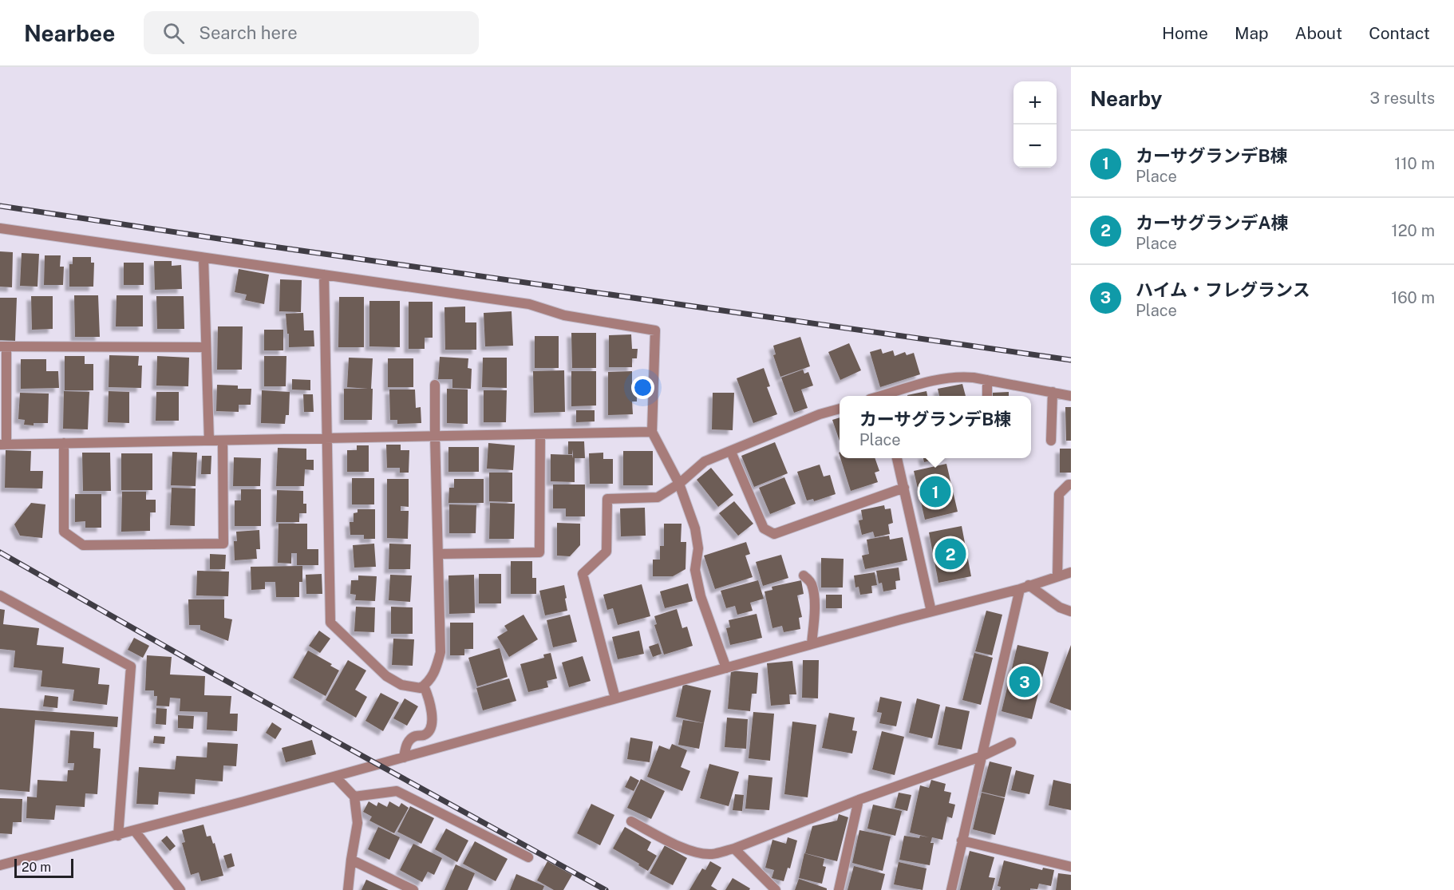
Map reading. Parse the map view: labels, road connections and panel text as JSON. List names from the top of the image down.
{
  "scale_bar": "20 m",
  "page": {
    "header": "Nearbee",
    "search": "Search here",
    "nav": [
      "Home",
      "Map",
      "About",
      "Contact"
    ],
    "heading": ["Nearby", "3 results"],
    "map_buttons": ["+", "−"],
    "list": [
      {
        "mark": "1",
        "name": "カーサグランデB棟",
        "note": "Place",
        "value": "110 m"
      },
      {
        "mark": "2",
        "name": "カーサグランデA棟",
        "note": "Place",
        "value": "120 m"
      },
      {
        "mark": "3",
        "name": "ハイム・フレグランス",
        "note": "Place",
        "value": "160 m"
      }
    ],
    "popup": ["カーサグランデB棟", "Place"],
    "pins": ["1", "2", "3"],
    "scale": "20 m"
  }
}
